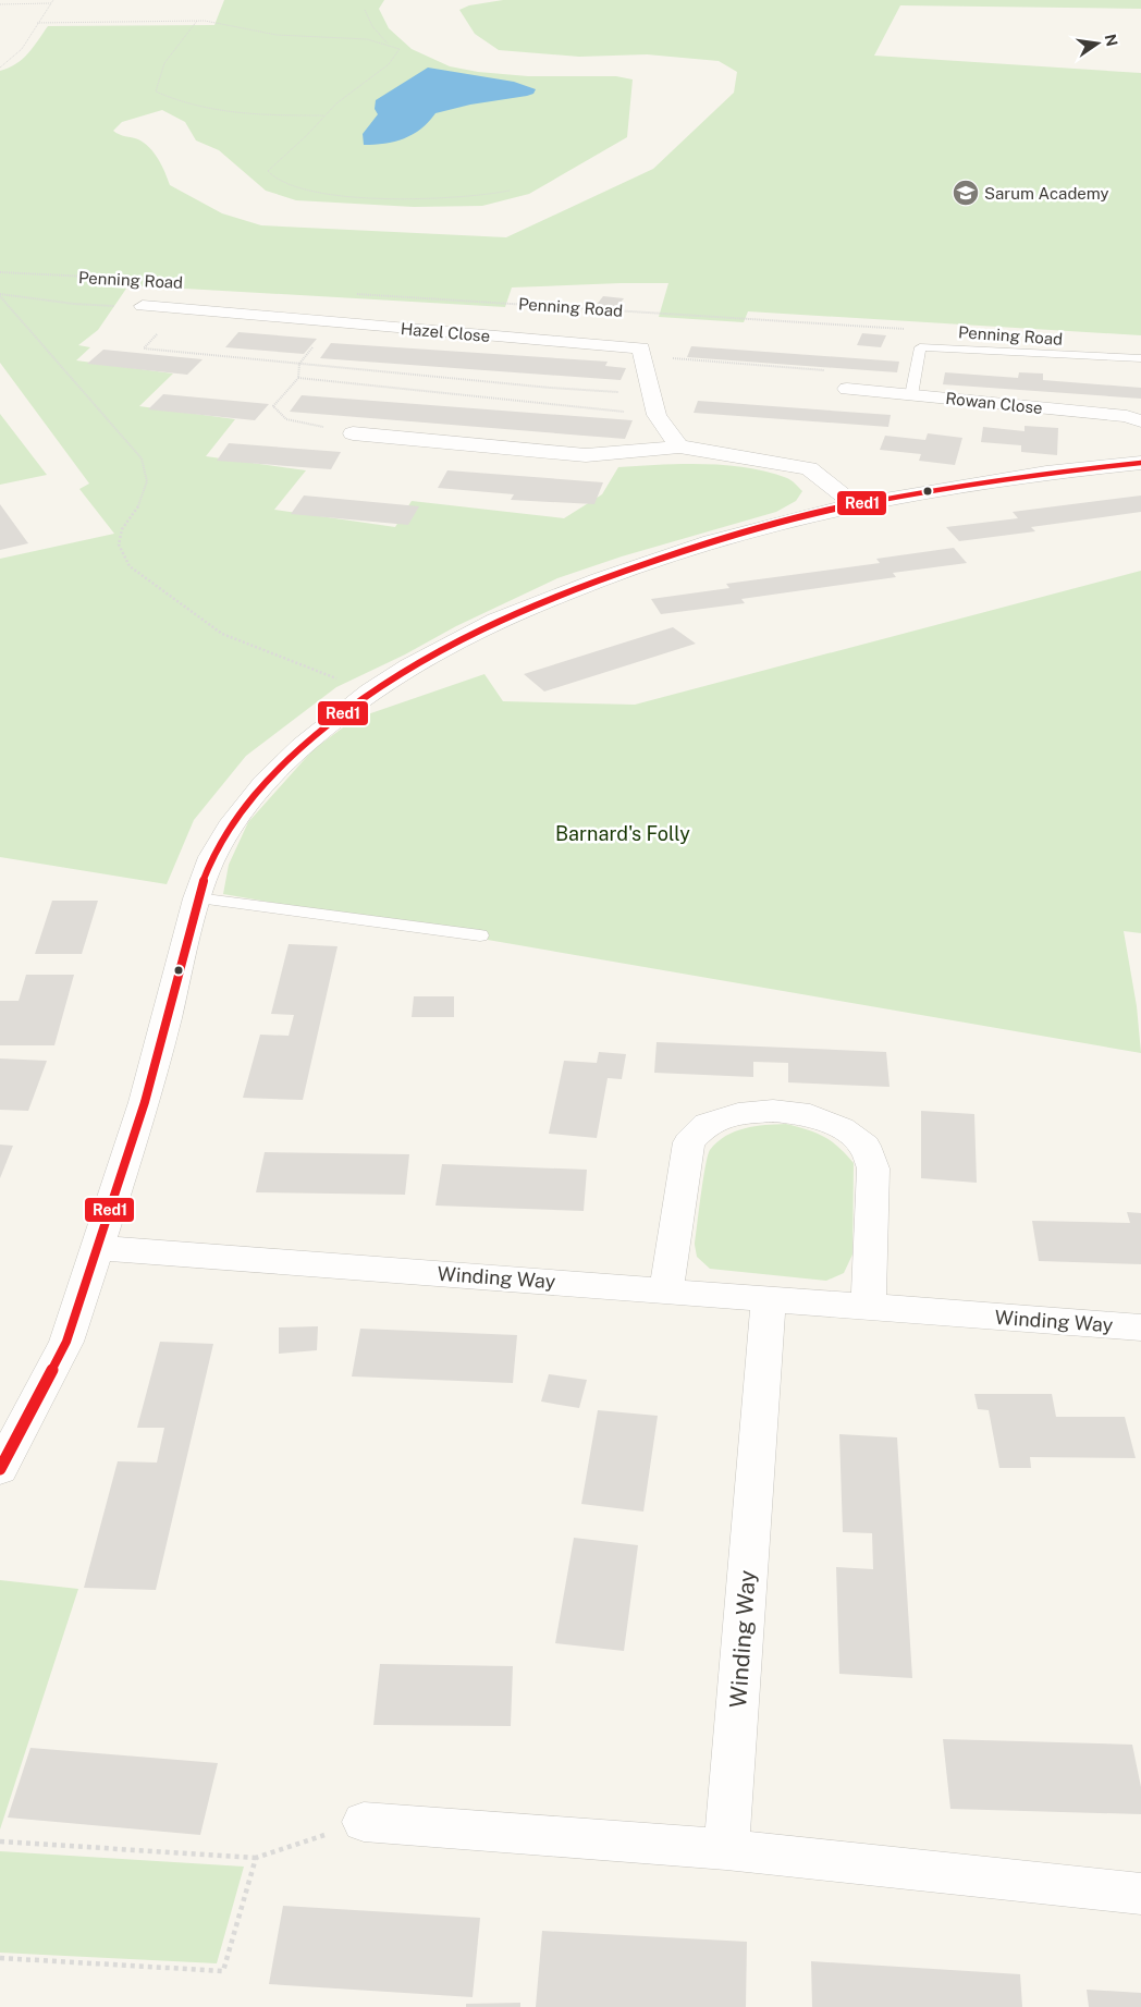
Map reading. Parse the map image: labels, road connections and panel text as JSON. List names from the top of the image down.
{
  "streets": {
    "street": ["Hazel Close", "Rowan Close", "Winding Way"],
    "path": ["Penning Road"]
  },
  "parks": ["Barnard's Folly"],
  "places": {
    "school or university": ["Sarum Academy"]
  },
  "lines": ["transit line Red1"],
  "north": "right"
}
